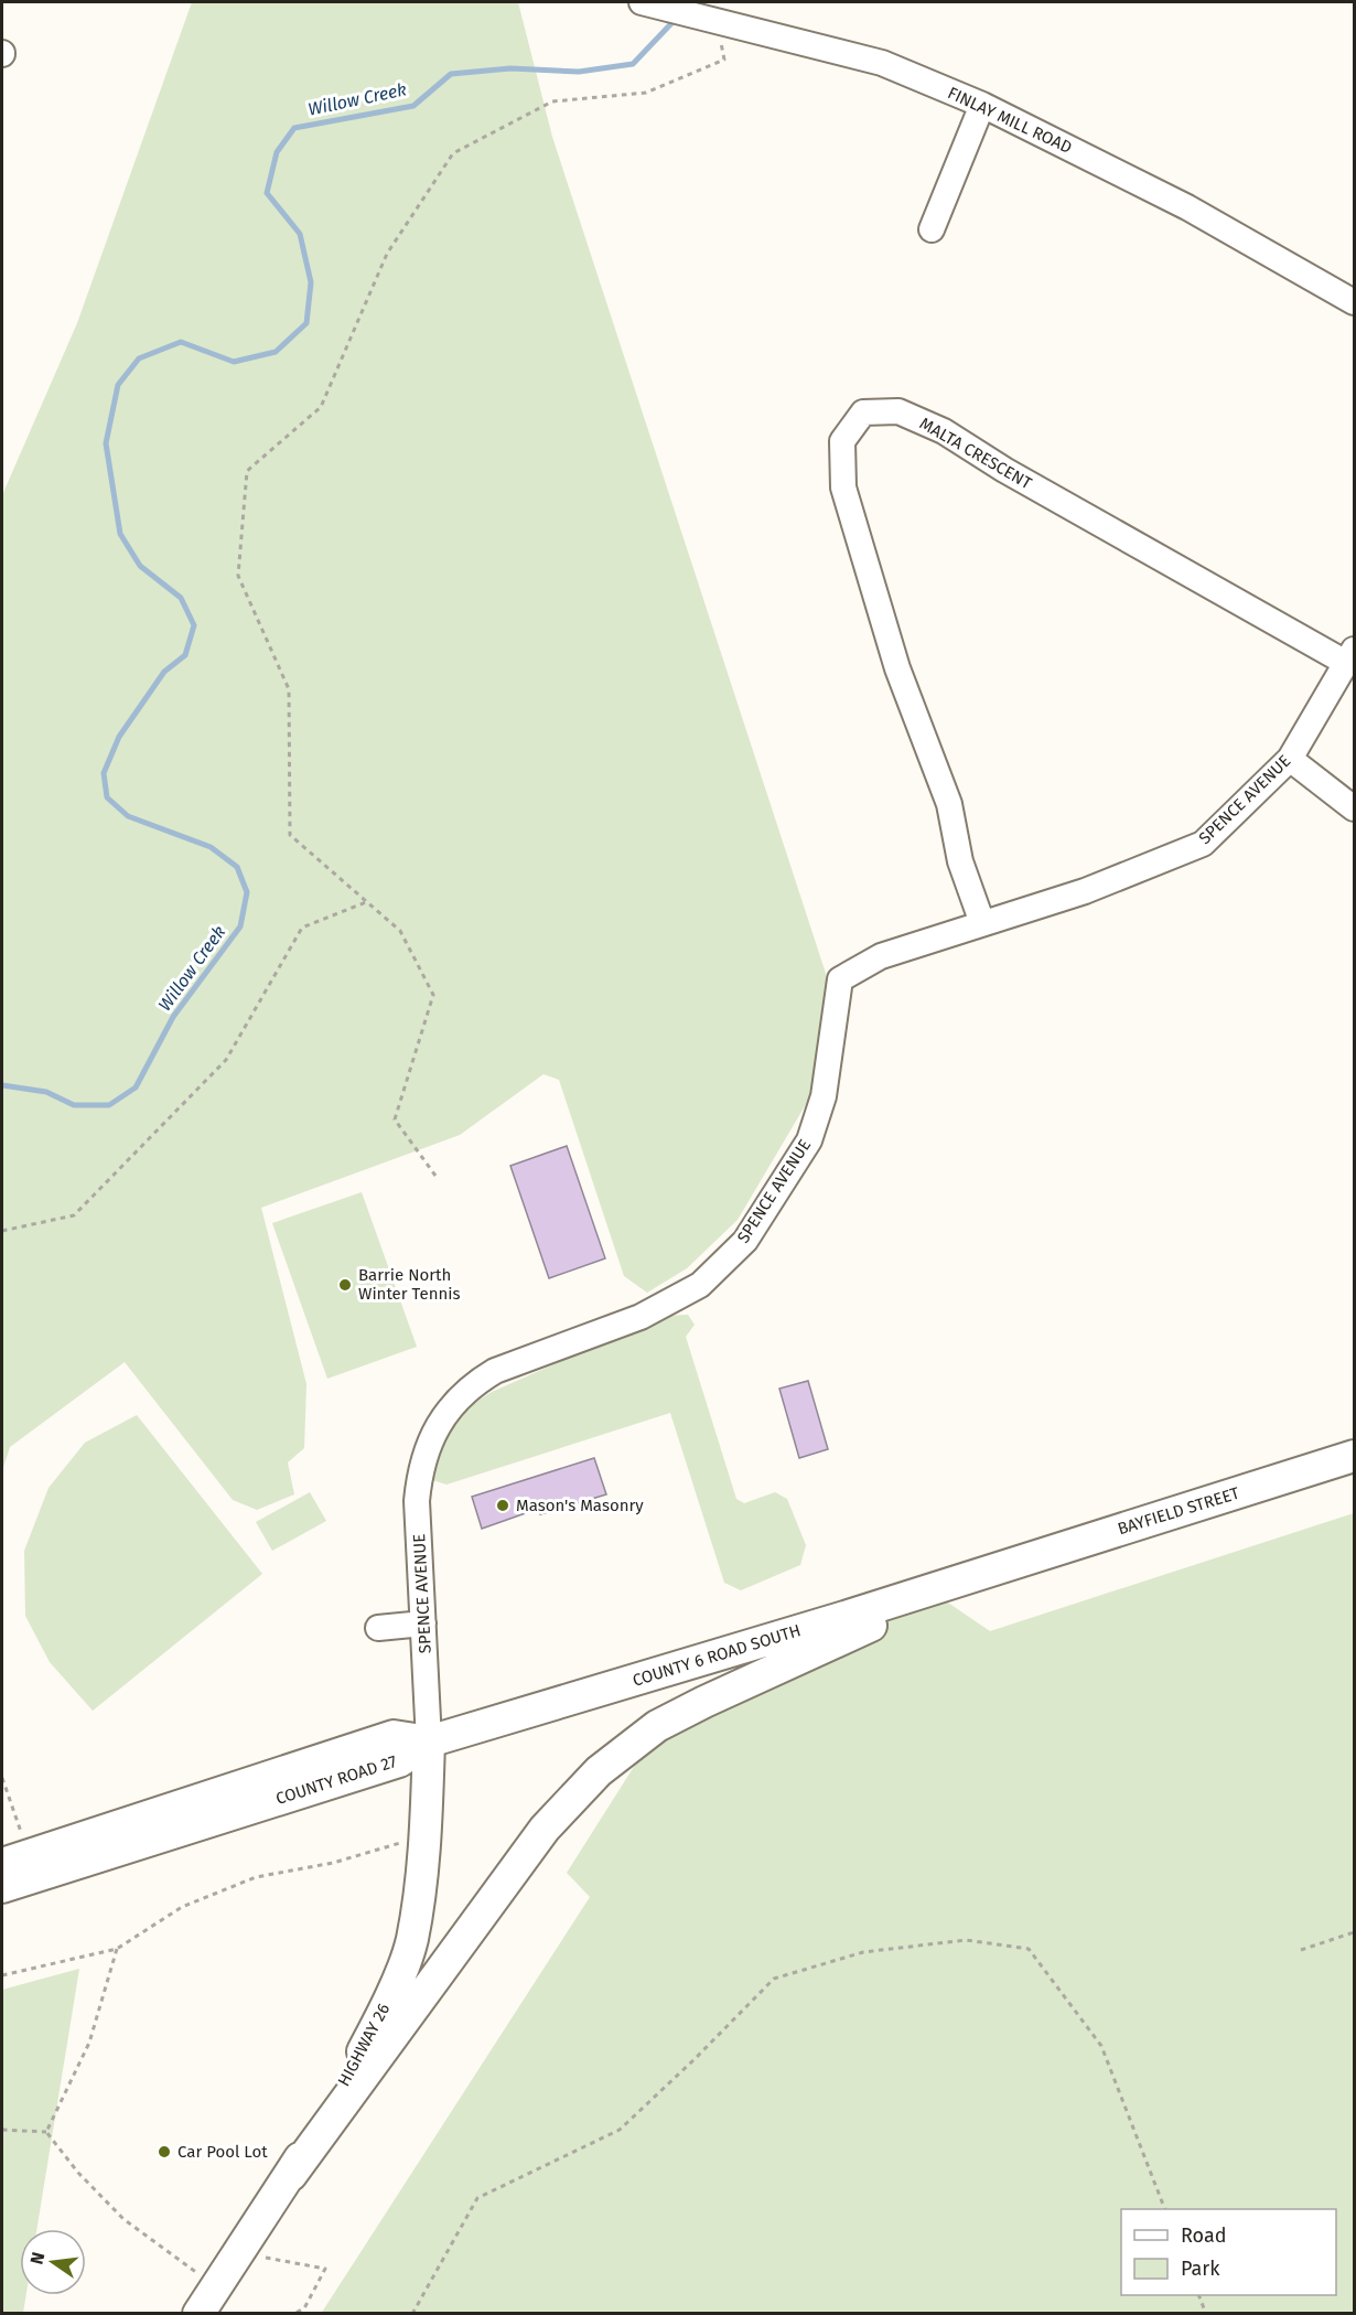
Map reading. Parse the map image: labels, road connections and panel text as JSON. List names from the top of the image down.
{
  "streets": {
    "main road": [
      "BAYFIELD STREET",
      "COUNTY 6 ROAD SOUTH",
      "COUNTY ROAD 27",
      "HIGHWAY 26"
    ],
    "street": ["FINLAY MILL ROAD", "MALTA CRESCENT", "SPENCE AVENUE"]
  },
  "crossings": [
    ["MALTA CRESCENT", "SPENCE AVENUE"],
    ["SPENCE AVENUE", "COUNTY 6 ROAD SOUTH"],
    ["SPENCE AVENUE", "COUNTY ROAD 27"],
    ["SPENCE AVENUE", "HIGHWAY 26"],
    ["BAYFIELD STREET", "COUNTY 6 ROAD SOUTH"],
    ["COUNTY 6 ROAD SOUTH", "COUNTY ROAD 27"],
    ["COUNTY 6 ROAD SOUTH", "HIGHWAY 26"],
    ["COUNTY ROAD 27", "HIGHWAY 26"]
  ],
  "water": ["Willow Creek"],
  "places": ["Barrie North Winter Tennis", "Mason's Masonry", "Car Pool Lot"],
  "legend": ["Road", "Park"],
  "north": "left"
}
